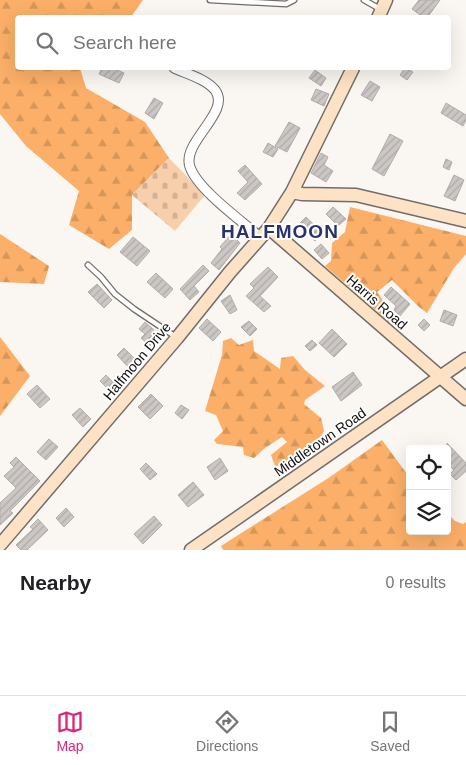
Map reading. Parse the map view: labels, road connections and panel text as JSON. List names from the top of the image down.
{
  "streets": {
    "street": ["Harris Road", "Halfmoon Drive", "Middletown Road"]
  },
  "crossings": [
    ["Harris Road", "Halfmoon Drive"],
    ["Harris Road", "Middletown Road"]
  ],
  "districts": ["HALFMOON"],
  "page": {
    "search": "Search here",
    "heading": ["Nearby", "0 results"],
    "nav": ["Map", "Directions", "Saved"]
  }
}
